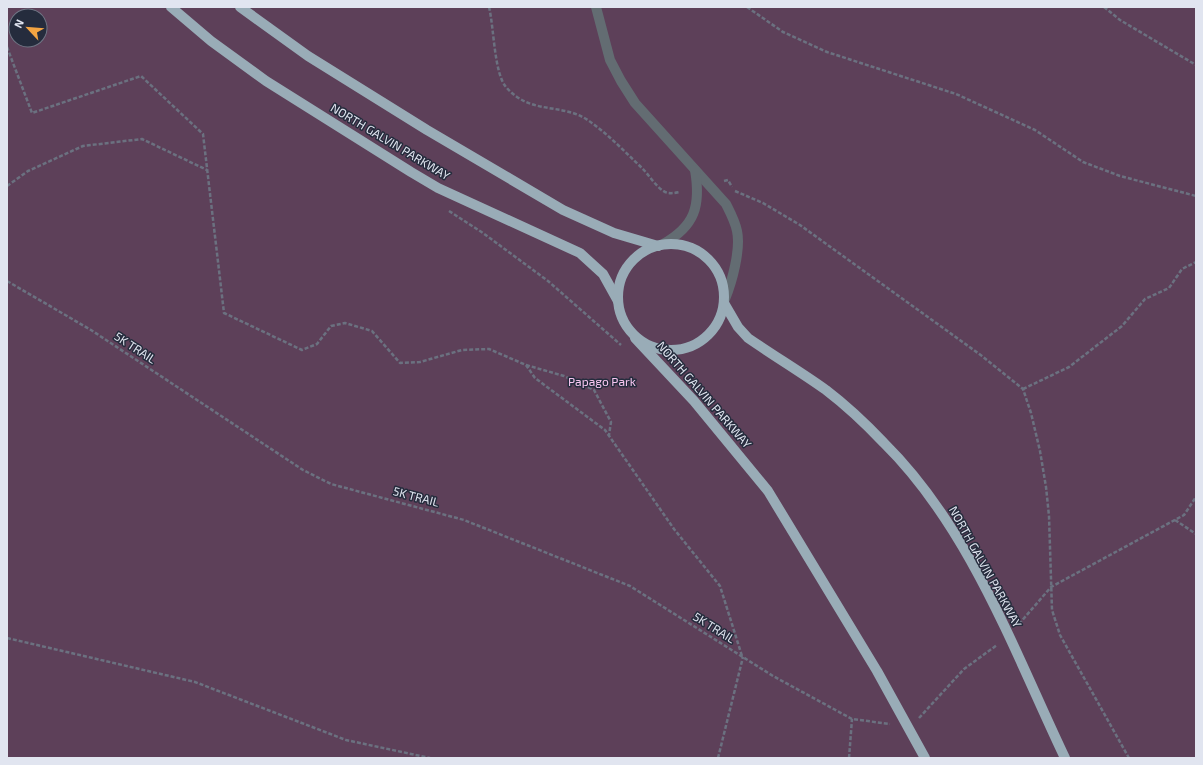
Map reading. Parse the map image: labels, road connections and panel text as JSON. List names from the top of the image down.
{
  "streets": {
    "main road": ["NORTH GALVIN PARKWAY"],
    "path": ["5K TRAIL"]
  },
  "parks": ["Papago Park"],
  "north": "top left"
}
